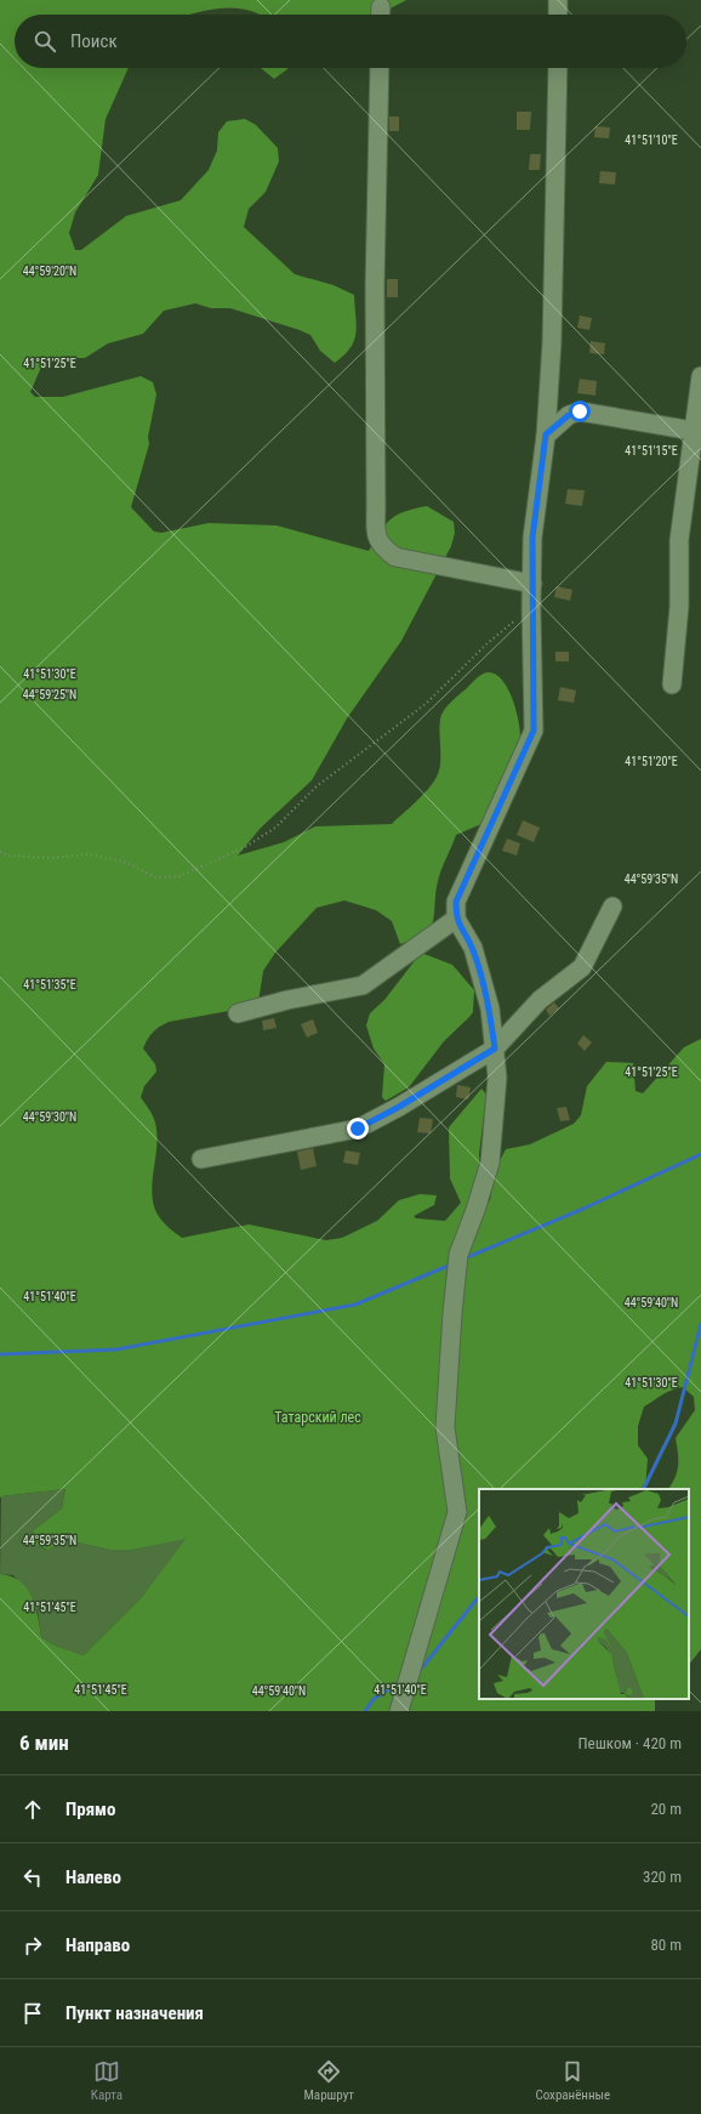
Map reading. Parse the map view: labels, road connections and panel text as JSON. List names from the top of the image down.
{
  "parks": ["Татарский лес"],
  "page": {
    "search": "Поиск",
    "heading": ["6 мин", "Пешком · 420 m"],
    "list": [
      ["Прямо", "20 m"],
      ["Налево", "320 m"],
      ["Направо", "80 m"],
      "Пункт назначения"
    ],
    "nav": ["Карта", "Маршрут", "Сохранённые"]
  },
  "coordinates": [
    "41°51'10\"E",
    "44°59'20\"N",
    "41°51'25\"E",
    "41°51'15\"E",
    "41°51'30\"E",
    "44°59'25\"N",
    "41°51'20\"E",
    "44°59'35\"N",
    "41°51'35\"E",
    "44°59'30\"N",
    "41°51'40\"E",
    "44°59'40\"N",
    "41°51'45\"E"
  ]
}
